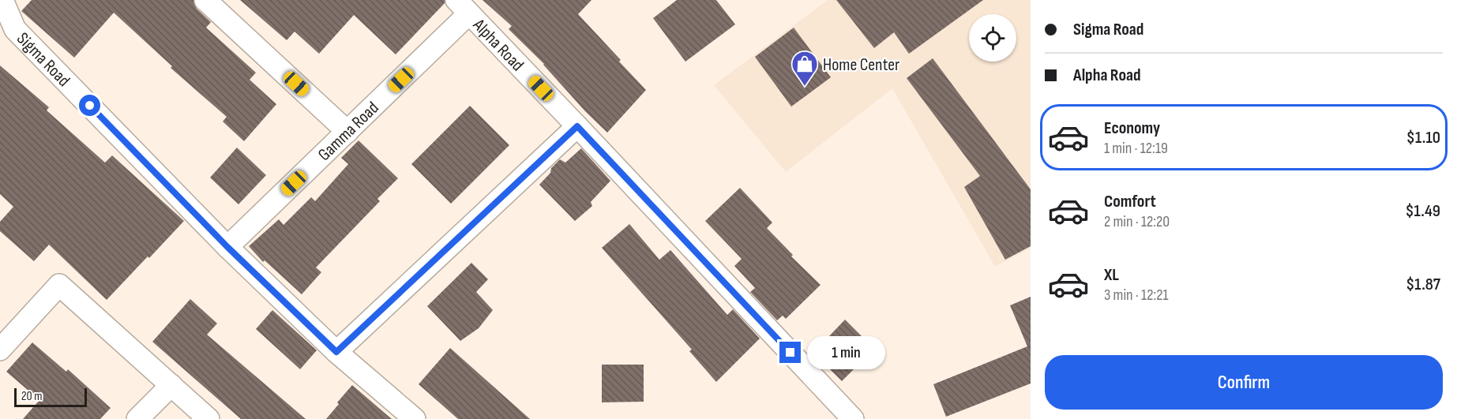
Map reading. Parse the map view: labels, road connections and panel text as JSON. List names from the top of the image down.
{
  "streets": {
    "street": ["Alpha Road", "Sigma Road", "Gamma Road"]
  },
  "crossings": [
    ["Alpha Road", "Gamma Road"],
    ["Sigma Road", "Gamma Road"]
  ],
  "places": {
    "shop": ["Home Center"]
  },
  "scale_bar": "20 m",
  "page": {
    "banner": ["Sigma Road", "Alpha Road"],
    "list": [
      {
        "name": "Economy",
        "note": "1 min · 12:19",
        "value": "$1.10"
      },
      {
        "name": "Comfort",
        "note": "2 min · 12:20",
        "value": "$1.49"
      },
      {
        "name": "XL",
        "note": "3 min · 12:21",
        "value": "$1.87"
      }
    ],
    "bubble": "1 min",
    "buttons": "Confirm",
    "scale": "20 m"
  }
}
